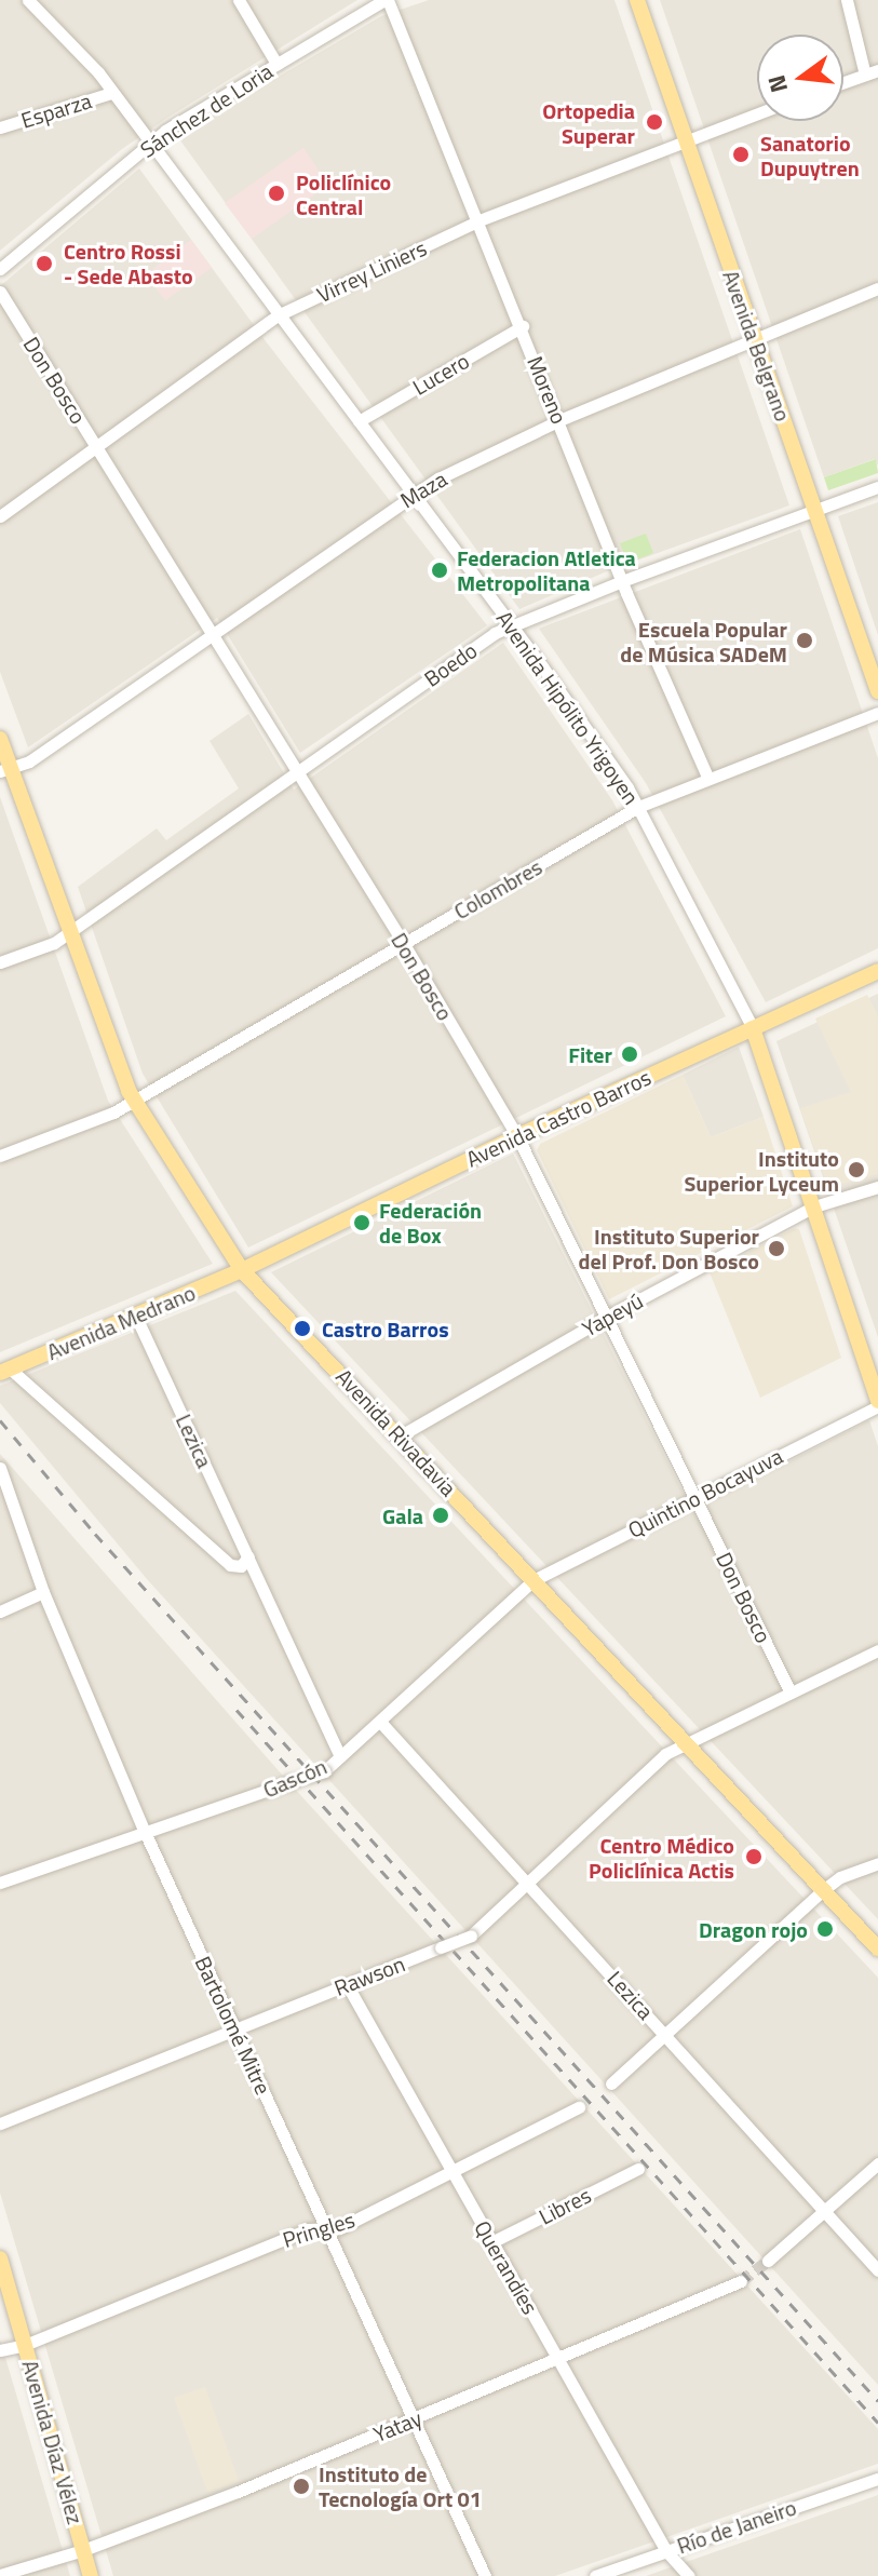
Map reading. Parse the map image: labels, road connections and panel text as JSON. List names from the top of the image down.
{
  "streets": {
    "main road": [
      "Avenida Belgrano",
      "Avenida Hipólito Yrigoyen",
      "Avenida Castro Barros",
      "Avenida Medrano",
      "Avenida Rivadavia",
      "Avenida Díaz Vélez"
    ],
    "street": [
      "Esparza",
      "Sánchez de Loria",
      "Virrey Liniers",
      "Lucero",
      "Don Bosco",
      "Moreno",
      "Maza",
      "Boedo",
      "Colombres",
      "Yapeyú",
      "Lezica",
      "Quintino Bocayuva",
      "Gascón",
      "Rawson",
      "Bartolomé Mitre",
      "Libres",
      "Pringles",
      "Querandíes",
      "Yatay",
      "Río de Janeiro"
    ]
  },
  "crossings": [
    ["Esparza", "Avenida Hipólito Yrigoyen"],
    ["Sánchez de Loria", "Moreno"],
    ["Sánchez de Loria", "Avenida Hipólito Yrigoyen"],
    ["Virrey Liniers", "Avenida Belgrano"],
    ["Virrey Liniers", "Don Bosco"],
    ["Virrey Liniers", "Moreno"],
    ["Virrey Liniers", "Avenida Hipólito Yrigoyen"],
    ["Avenida Belgrano", "Maza"],
    ["Avenida Belgrano", "Boedo"],
    ["Lucero", "Moreno"],
    ["Lucero", "Avenida Hipólito Yrigoyen"],
    ["Don Bosco", "Maza"],
    ["Don Bosco", "Boedo"],
    ["Don Bosco", "Colombres"],
    ["Don Bosco", "Avenida Castro Barros"],
    ["Don Bosco", "Yapeyú"],
    ["Don Bosco", "Quintino Bocayuva"],
    ["Don Bosco", "Rawson"],
    ["Moreno", "Maza"],
    ["Moreno", "Boedo"],
    ["Moreno", "Colombres"],
    ["Maza", "Avenida Hipólito Yrigoyen"],
    ["Maza", "Avenida Rivadavia"],
    ["Boedo", "Avenida Hipólito Yrigoyen"],
    ["Boedo", "Avenida Rivadavia"],
    ["Avenida Hipólito Yrigoyen", "Colombres"],
    ["Avenida Hipólito Yrigoyen", "Avenida Castro Barros"],
    ["Avenida Hipólito Yrigoyen", "Yapeyú"],
    ["Avenida Hipólito Yrigoyen", "Quintino Bocayuva"],
    ["Colombres", "Avenida Rivadavia"],
    ["Avenida Castro Barros", "Avenida Medrano"],
    ["Avenida Castro Barros", "Avenida Rivadavia"],
    ["Yapeyú", "Avenida Rivadavia"],
    ["Avenida Medrano", "Avenida Rivadavia"],
    ["Avenida Medrano", "Lezica"],
    ["Avenida Rivadavia", "Quintino Bocayuva"],
    ["Avenida Rivadavia", "Gascón"],
    ["Avenida Rivadavia", "Rawson"],
    ["Lezica", "Gascón"],
    ["Lezica", "Rawson"],
    ["Quintino Bocayuva", "Gascón"],
    ["Gascón", "Bartolomé Mitre"],
    ["Rawson", "Bartolomé Mitre"],
    ["Rawson", "Querandíes"],
    ["Bartolomé Mitre", "Pringles"],
    ["Bartolomé Mitre", "Yatay"],
    ["Libres", "Querandíes"],
    ["Pringles", "Querandíes"],
    ["Pringles", "Avenida Díaz Vélez"],
    ["Querandíes", "Yatay"],
    ["Querandíes", "Río de Janeiro"],
    ["Yatay", "Avenida Díaz Vélez"]
  ],
  "places": [
    "Ortopedia Superar",
    "Sanatorio Dupuytren",
    "Policlínico Central",
    "Centro Rossi - Sede Abasto",
    "Federacion Atletica Metropolitana",
    "Escuela Popular de Música SADeM",
    "Fiter",
    "Instituto Superior Lyceum",
    "Federación de Box",
    "Instituto Superior del Prof. Don Bosco",
    "Castro Barros",
    "Gala",
    "Centro Médico Policlínica Actis",
    "Dragon rojo",
    "Instituto de Tecnología Ort 01"
  ],
  "north": "left"
}
